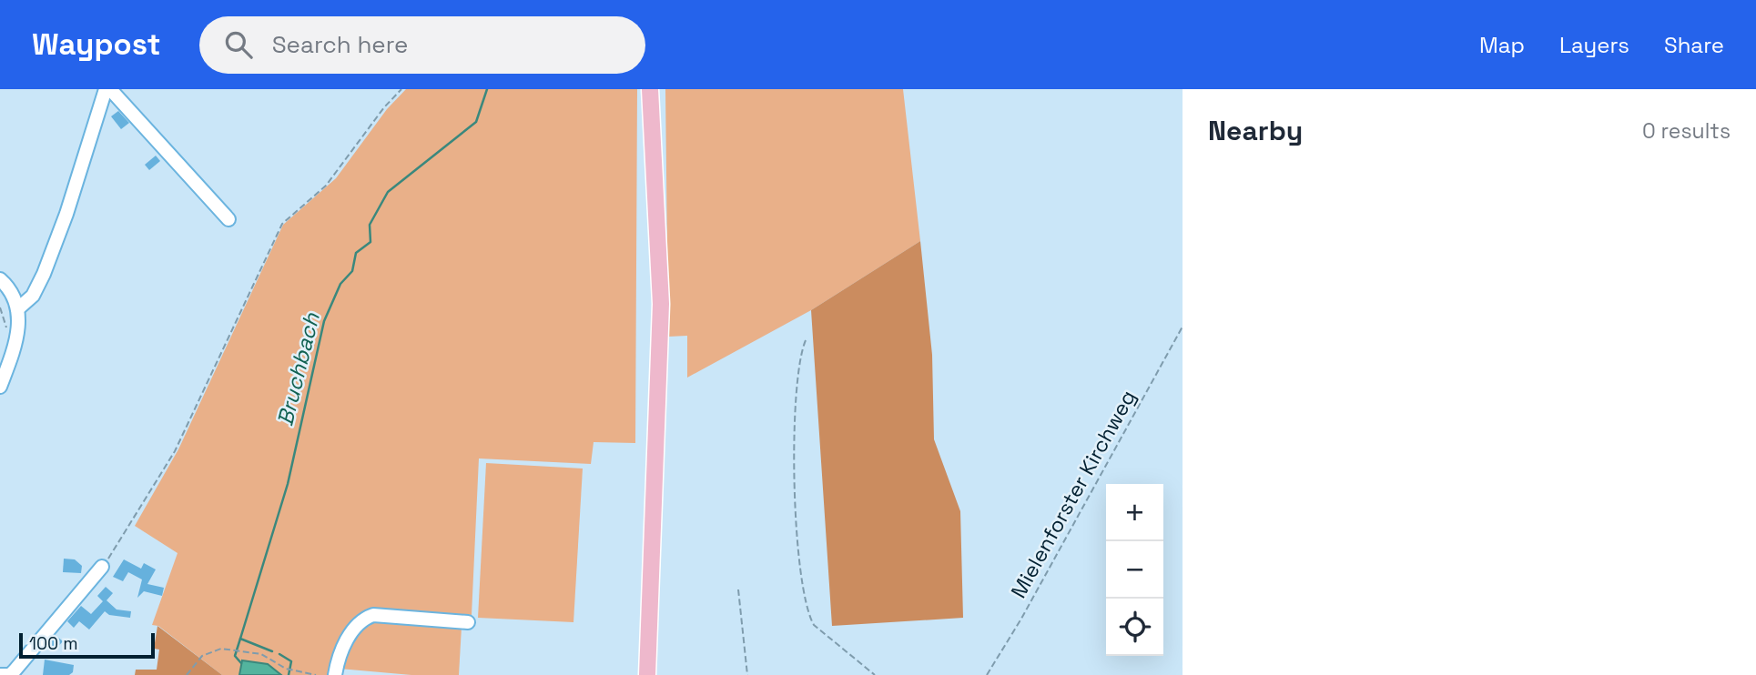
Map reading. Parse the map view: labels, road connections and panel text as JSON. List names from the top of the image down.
{
  "streets": {
    "path": ["Mielenforster Kirchweg"]
  },
  "water": ["Bruchbach"],
  "scale_bar": "100 m",
  "page": {
    "header": "Waypost",
    "search": "Search here",
    "nav": ["Map", "Layers", "Share"],
    "heading": ["Nearby", "0 results"],
    "map_buttons": ["+", "−"],
    "scale": "100 m"
  }
}
